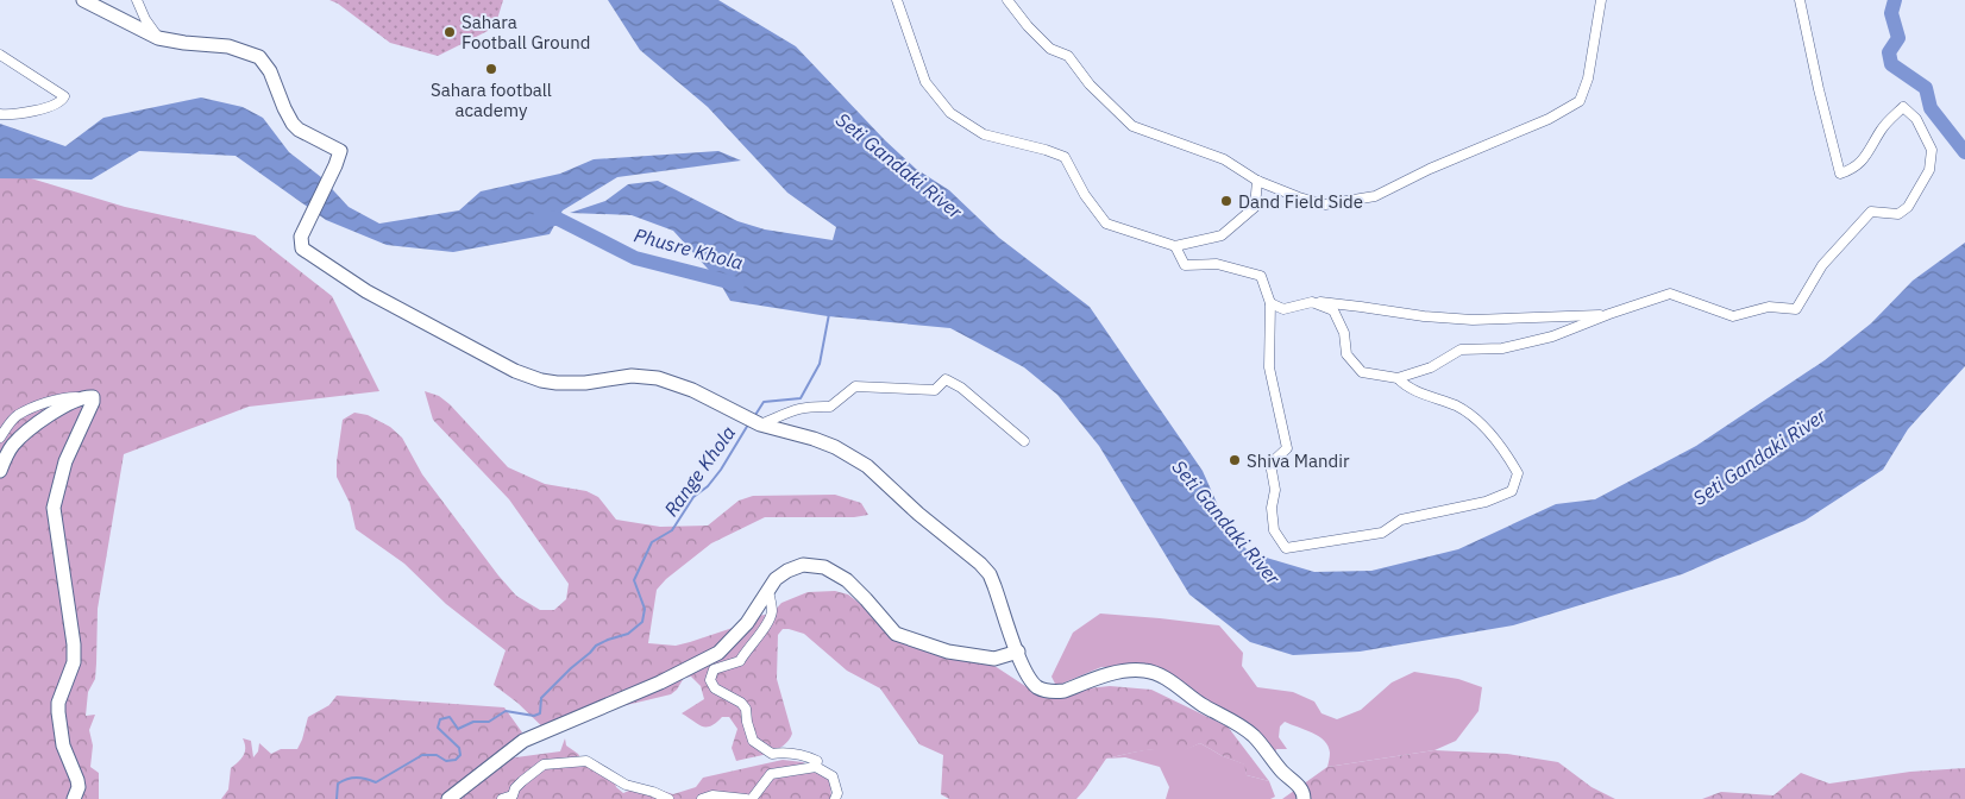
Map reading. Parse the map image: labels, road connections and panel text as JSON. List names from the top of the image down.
{
  "water": ["Seti Gandaki River", "Phusre Khola", "Range Khola"],
  "places": [
    "Sahara Football Ground",
    "Sahara football academy",
    "Dand Field Side",
    "Shiva Mandir"
  ]
}
